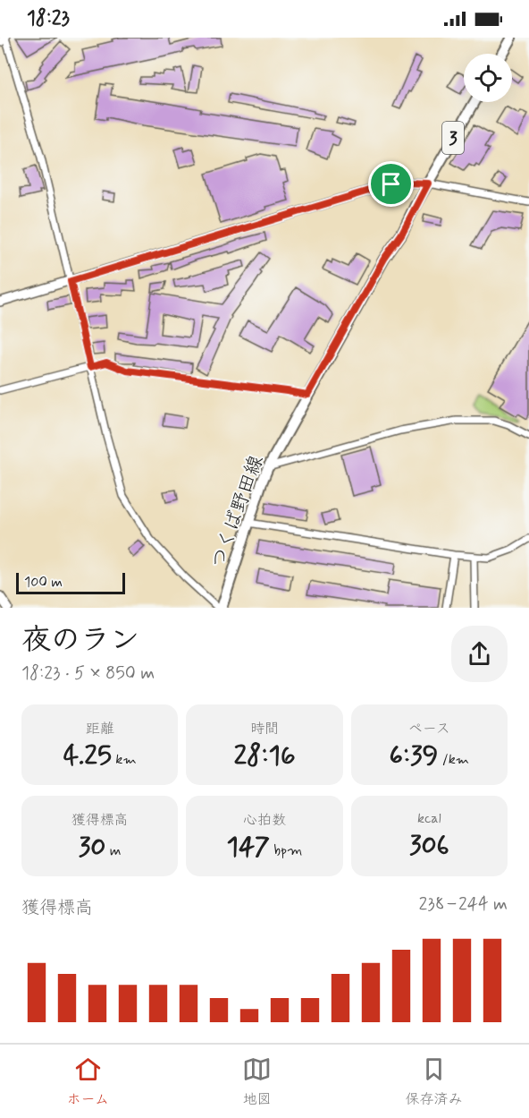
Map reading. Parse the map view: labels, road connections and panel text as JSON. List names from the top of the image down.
{
  "streets": {
    "main road": ["3", "つくば野田線"]
  },
  "scale_bar": "100 m",
  "page": {
    "status": "18:23",
    "scale": "100 m",
    "heading": ["夜のラン", "18:23 · 5 × 850 m"],
    "stats": [
      ["距離", "4.25 km"],
      ["時間", "28:16"],
      ["ペース", "6:39 /km"],
      ["獲得標高", "30 m"],
      ["心拍数", "147 bpm"],
      ["kcal", "306"]
    ],
    "chart": ["獲得標高", "238–244 m"],
    "tabs": ["ホーム", "地図", "保存済み"]
  }
}
